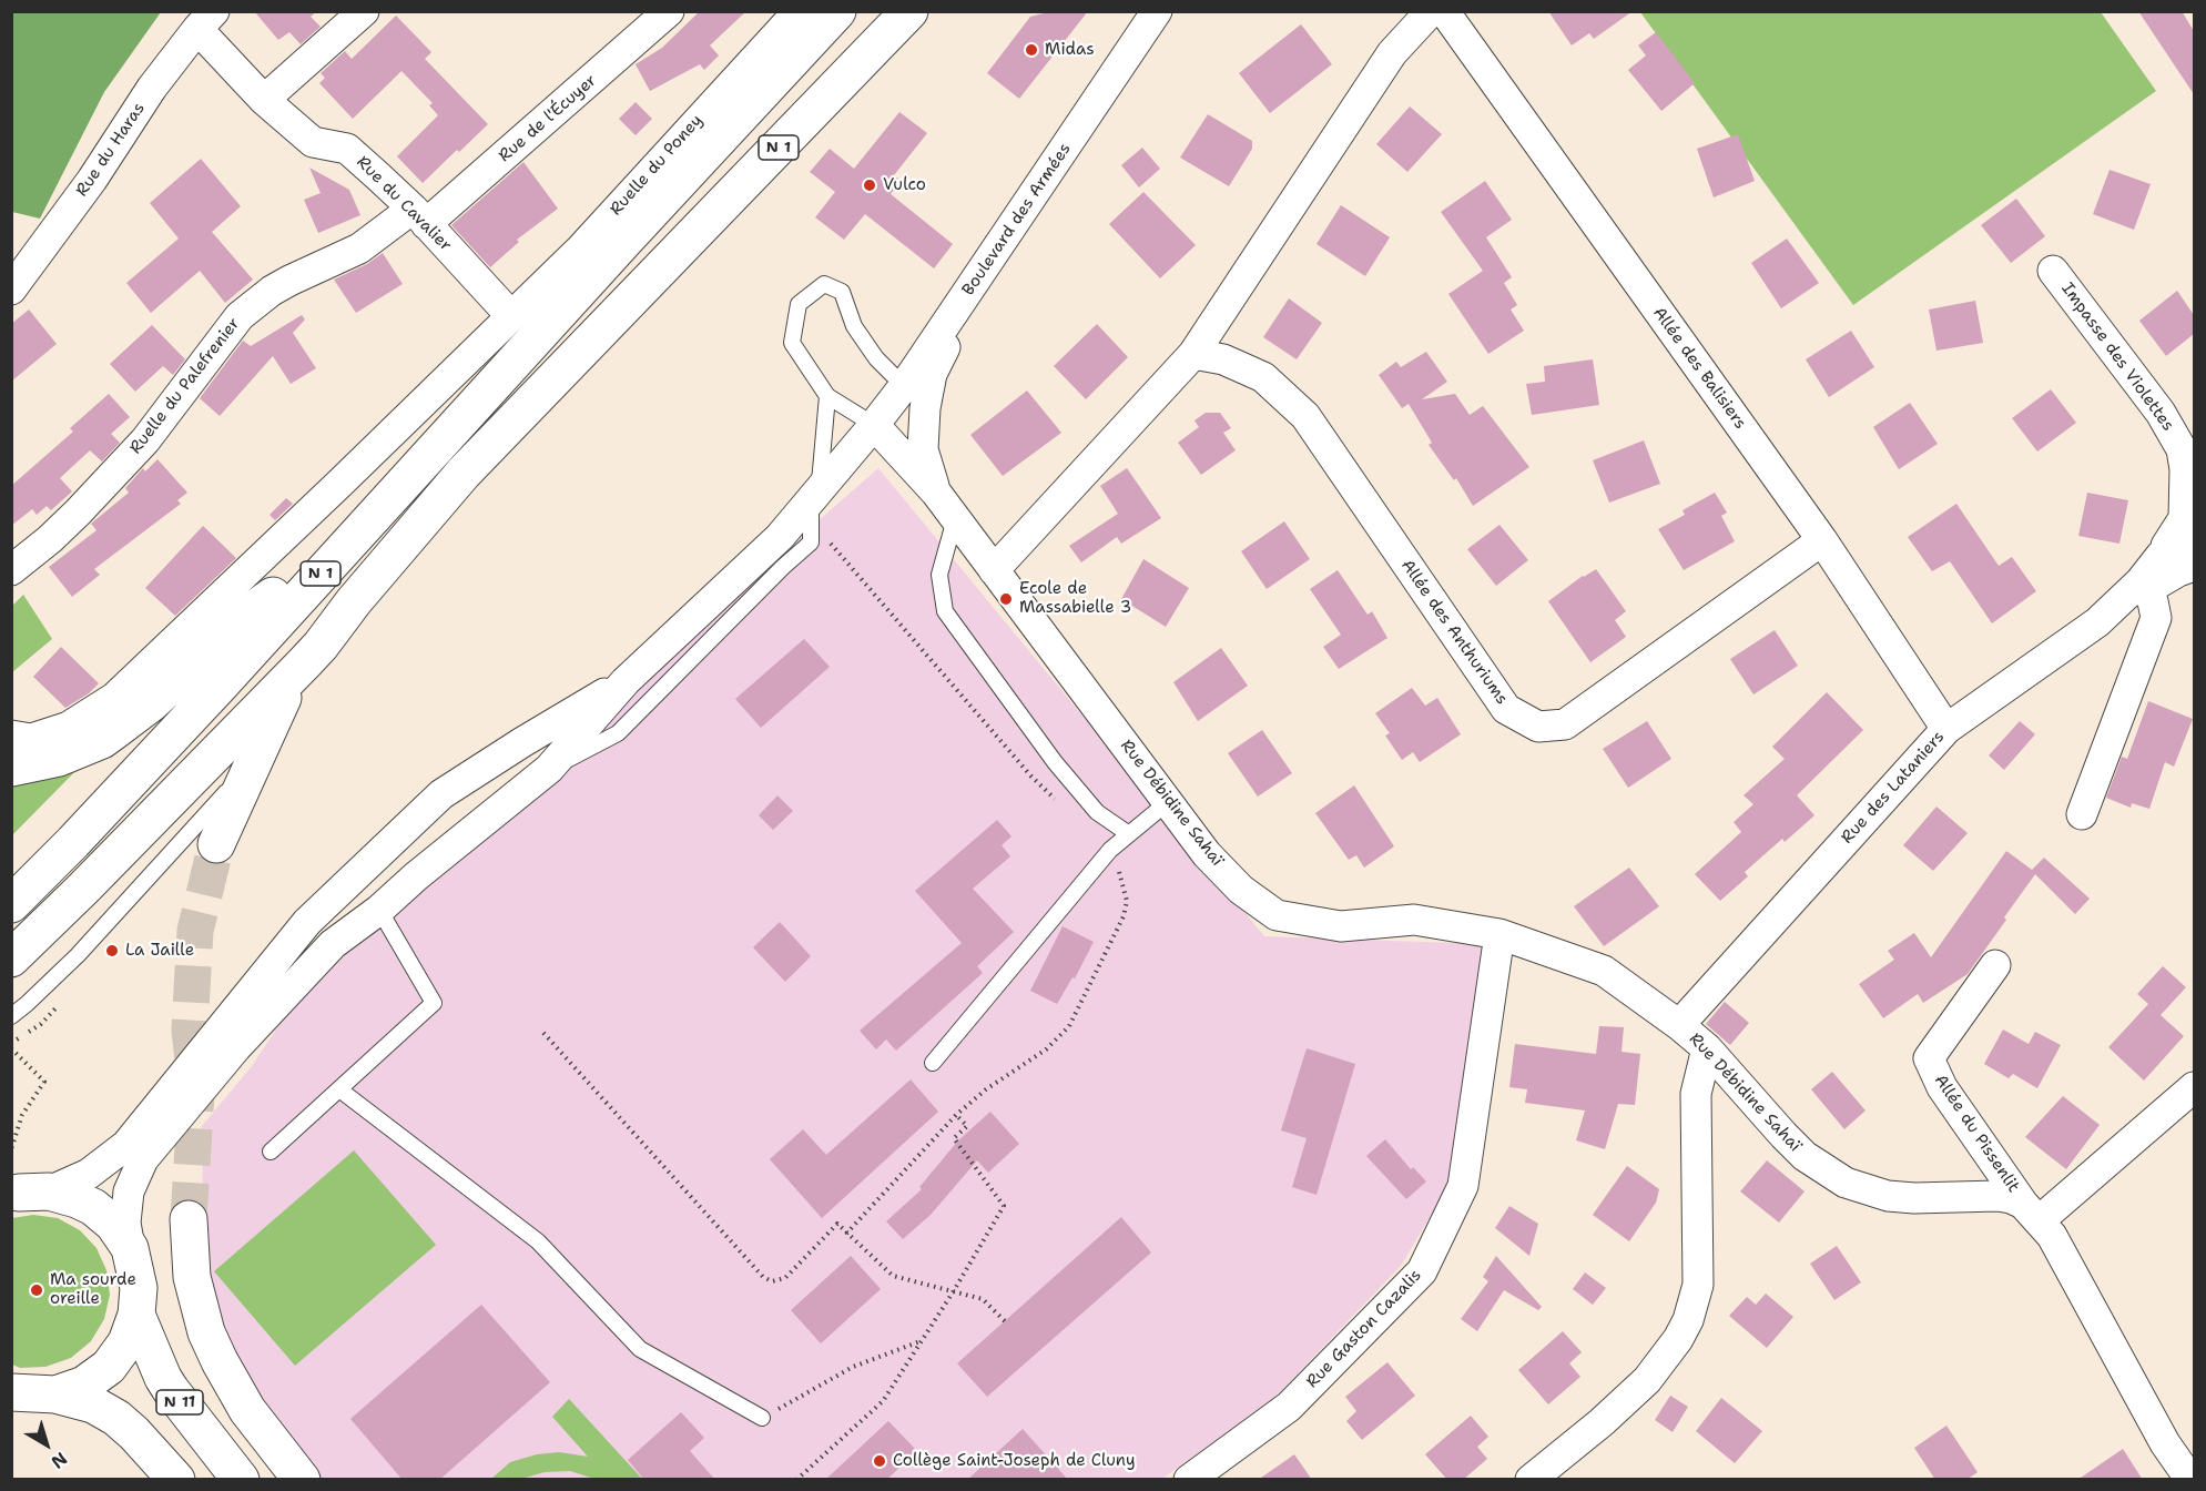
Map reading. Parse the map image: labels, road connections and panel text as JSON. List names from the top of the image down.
{
  "streets": {
    "highway": ["N 1", "N 11"],
    "street": [
      "Rue de l'Écuyer",
      "Rue du Haras",
      "Ruelle du Poney",
      "Rue du Cavalier",
      "Boulevard des Armées",
      "Impasse des Violettes",
      "Allée des Balisiers",
      "Ruelle du Palefrenier",
      "Allée des Anthuriums",
      "Rue des Lataniers",
      "Rue Débidine Sahaï",
      "Allée du Pissenlit",
      "Rue Gaston Cazalis"
    ]
  },
  "crossings": [
    ["Rue de l'Écuyer", "Rue du Cavalier"],
    ["Rue de l'Écuyer", "Ruelle du Palefrenier"],
    ["Rue du Haras", "Rue du Cavalier"],
    ["Ruelle du Poney", "Rue du Cavalier"],
    ["Rue du Cavalier", "Ruelle du Palefrenier"],
    ["Boulevard des Armées", "Rue Débidine Sahaï"],
    ["Impasse des Violettes", "Rue des Lataniers"],
    ["Allée des Balisiers", "Allée des Anthuriums"],
    ["Allée des Balisiers", "Rue des Lataniers"],
    ["Rue des Lataniers", "Rue Débidine Sahaï"],
    ["Rue Débidine Sahaï", "Allée du Pissenlit"],
    ["Rue Débidine Sahaï", "Rue Gaston Cazalis"]
  ],
  "places": [
    "Midas",
    "Vulco",
    "Ecole de Massabielle 3",
    "La Jaille",
    "Ma sourde oreille",
    "Collège Saint-Joseph de Cluny"
  ],
  "north": "bottom right"
}
